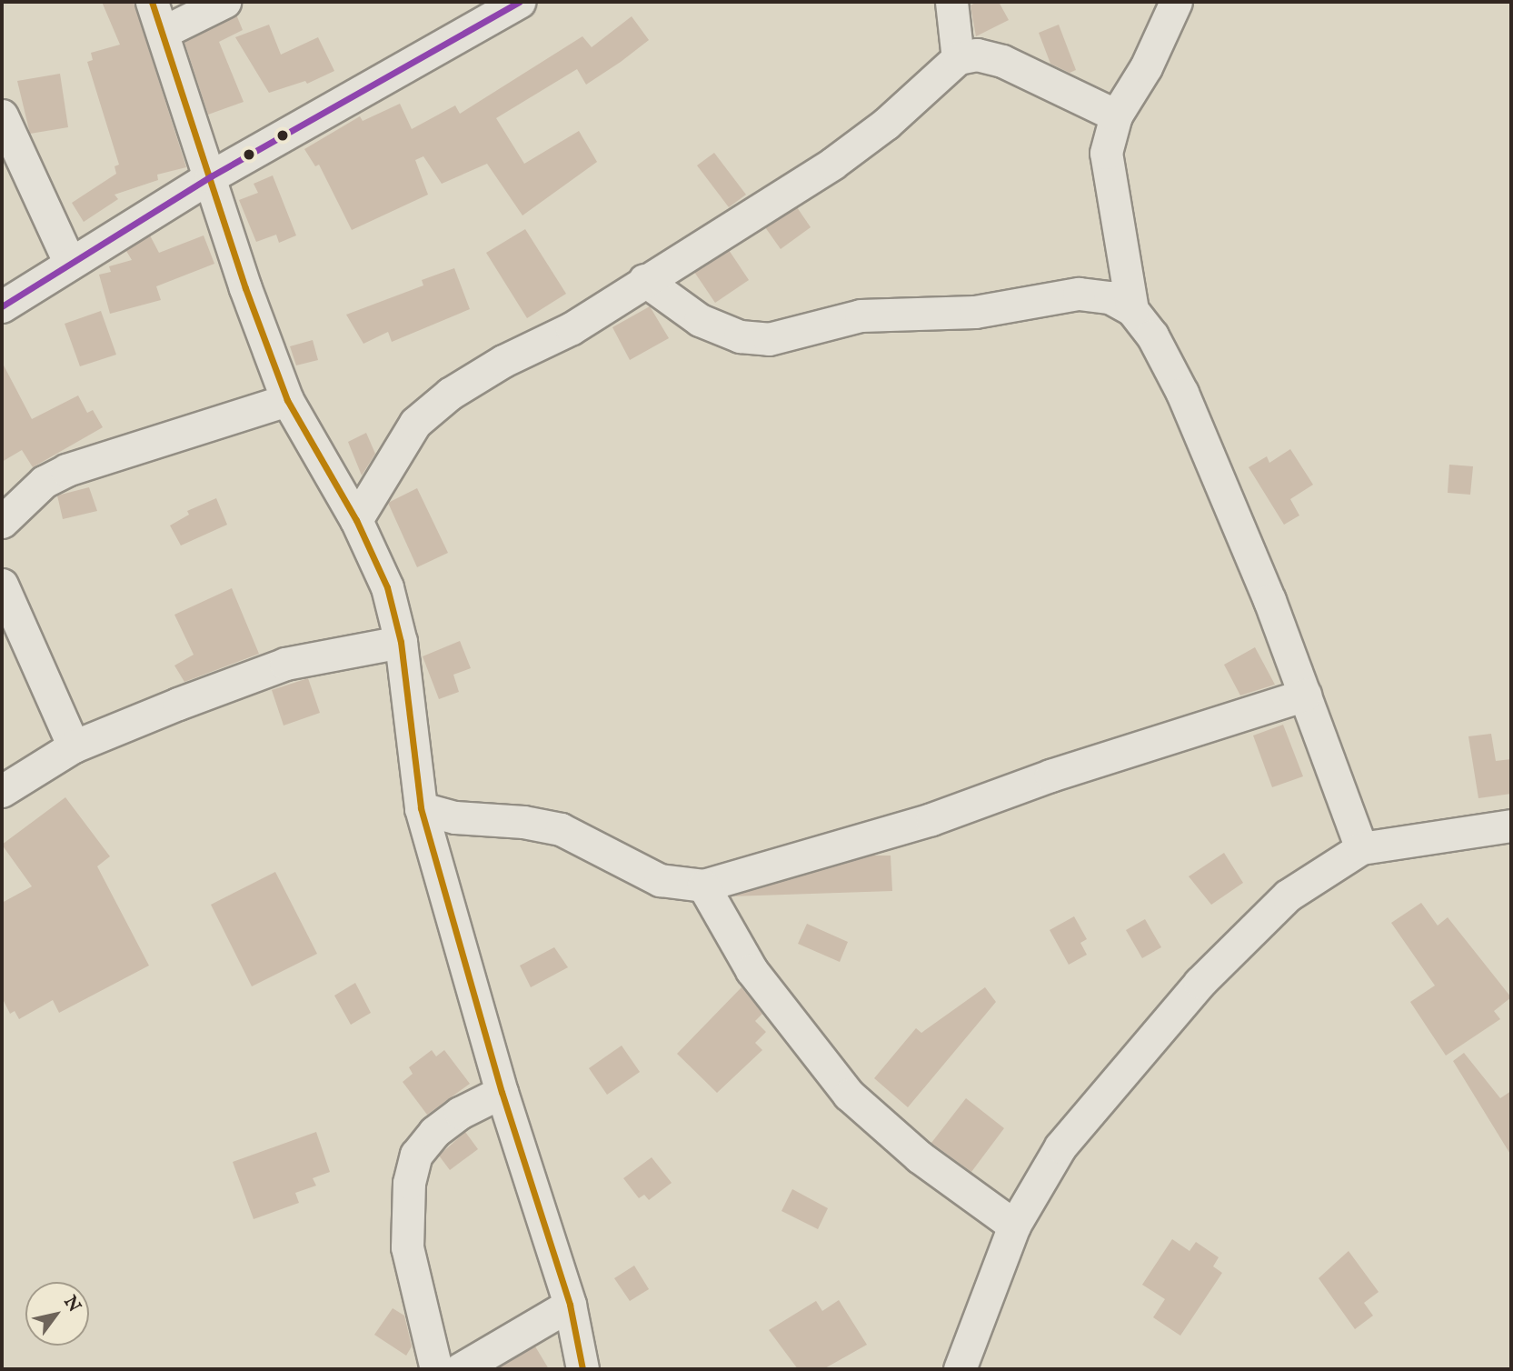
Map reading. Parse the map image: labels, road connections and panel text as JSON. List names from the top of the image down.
{
  "north": "top right"
}
